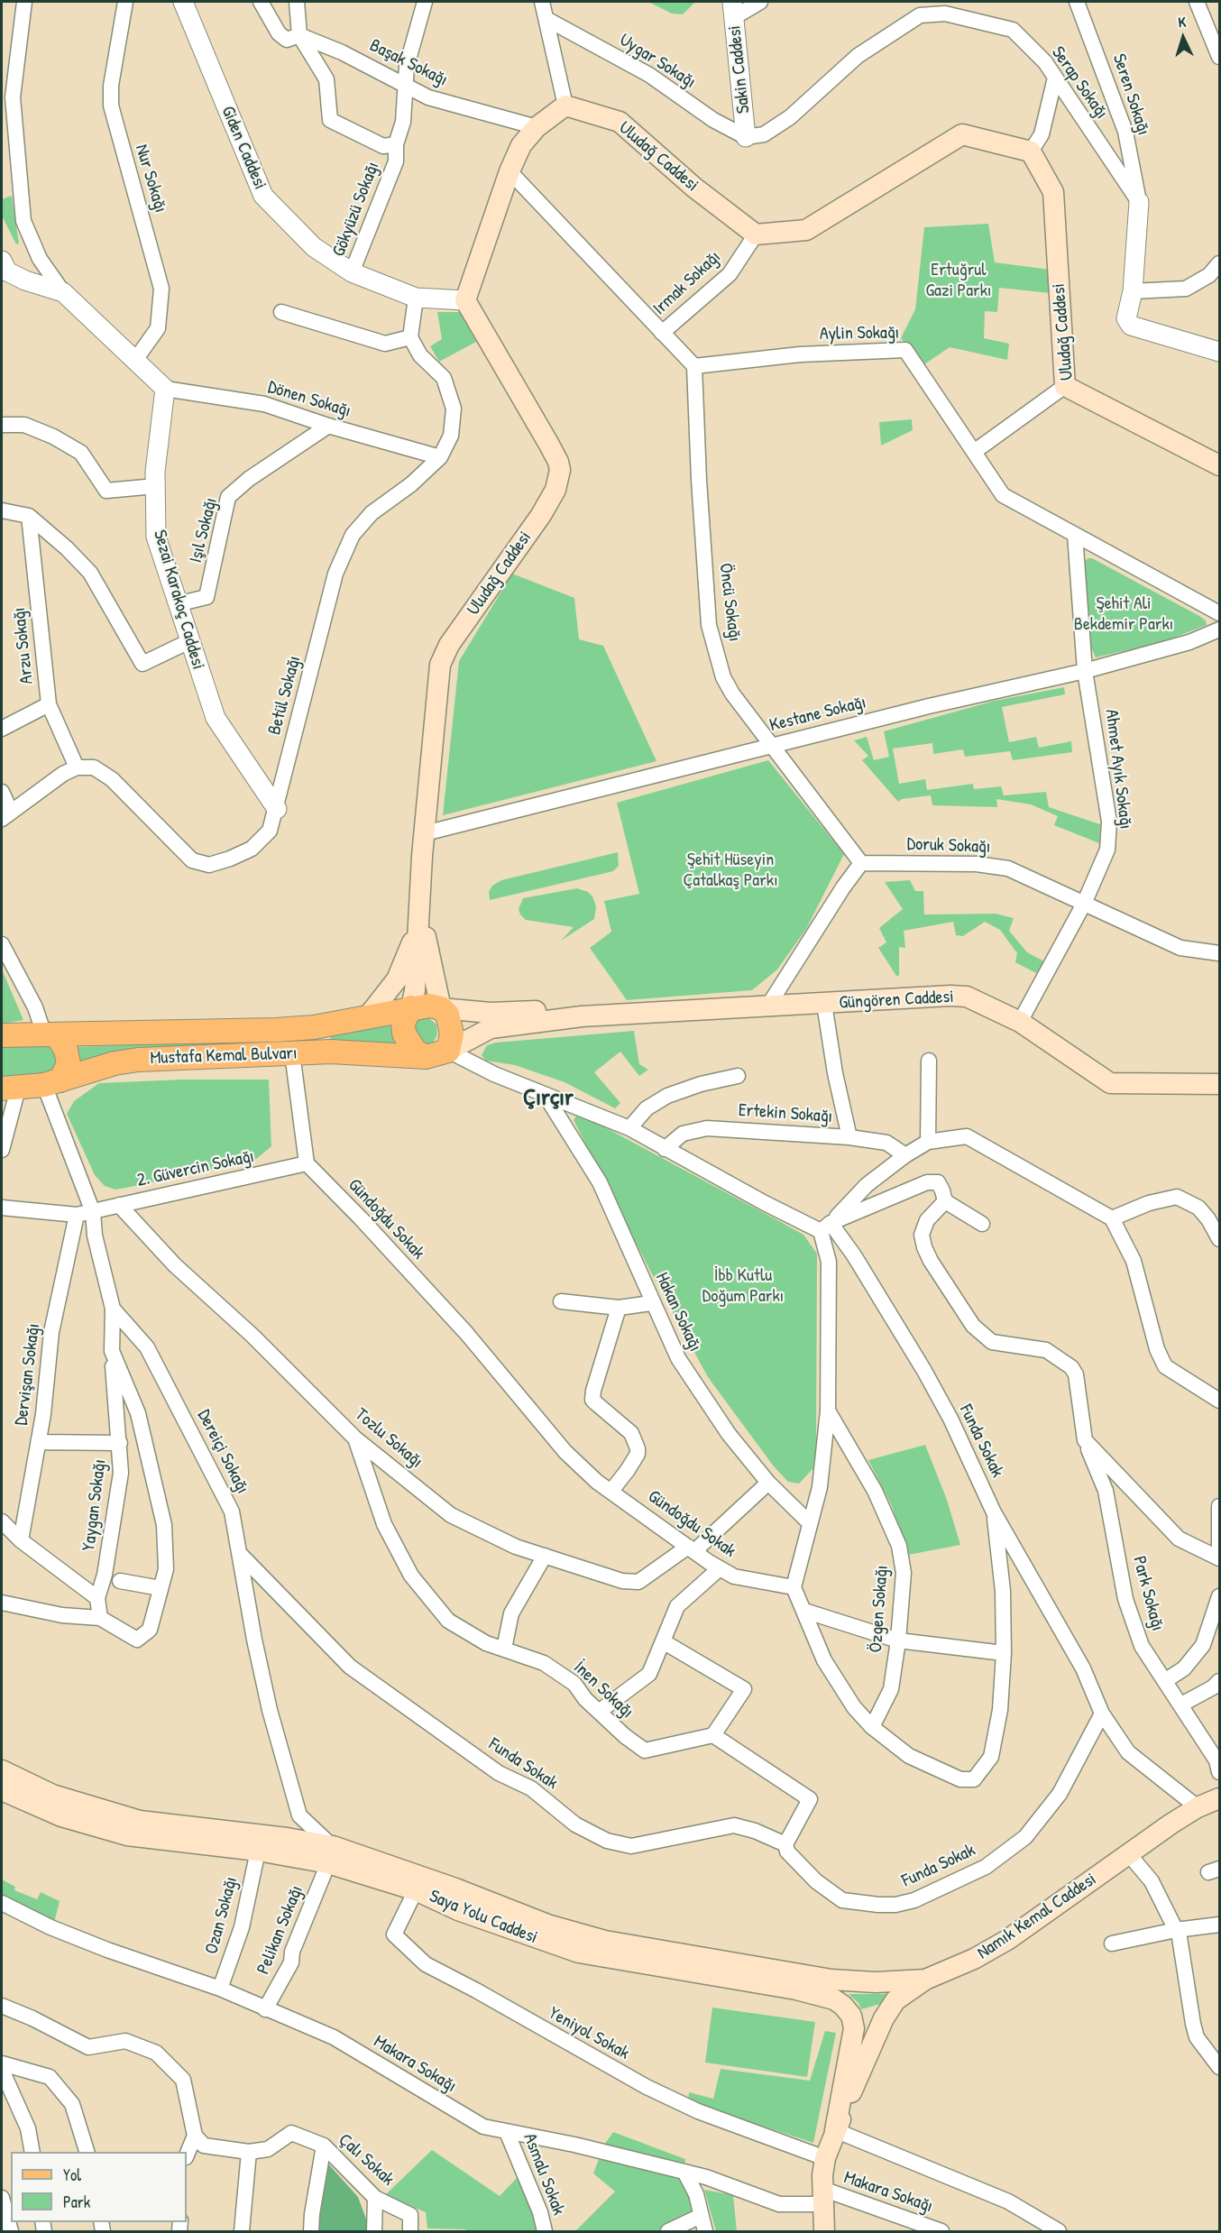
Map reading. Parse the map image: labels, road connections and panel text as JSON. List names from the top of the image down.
{
  "streets": {
    "main road": [
      "Uludağ Caddesi",
      "Güngören Caddesi",
      "Mustafa Kemal Bulvarı",
      "Namık Kemal Caddesi",
      "Saya Yolu Caddesi"
    ],
    "street": [
      "Uygar Sokağı",
      "Başak Sokağı",
      "Sakin Caddesi",
      "Serap Sokağı",
      "Seren Sokağı",
      "Giden Caddesi",
      "Nur Sokağı",
      "Gökyüzü Sokağı",
      "Irmak Sokağı",
      "Aylin Sokağı",
      "Dönen Sokağı",
      "Işıl Sokağı",
      "Sezai Karakoç Caddesi",
      "Öncü Sokağı",
      "Arzu Sokağı",
      "Betül Sokağı",
      "Kestane Sokağı",
      "Ahmet Ayık Sokağı",
      "Doruk Sokağı",
      "Ertekin Sokağı",
      "2. Güvercin Sokağı",
      "Gündoğdu Sokak",
      "Hakan Sokağı",
      "Dervişan Sokağı",
      "Tozlu Sokağı",
      "Funda Sokak",
      "Dereiçi Sokağı",
      "Yaygan Sokağı",
      "Park Sokağı",
      "Özgen Sokağı",
      "İnen Sokağı",
      "Ozan Sokağı",
      "Pelikan Sokağı",
      "Yeniyol Sokak",
      "Makara Sokağı",
      "Çalı Sokak",
      "Asmalı Sokak"
    ]
  },
  "crossings": [
    ["Uygar Sokağı", "Sakin Caddesi"],
    ["Uygar Sokağı", "Serap Sokağı"],
    ["Başak Sokağı", "Gökyüzü Sokağı"],
    ["Sakin Caddesi", "Serap Sokağı"],
    ["Serap Sokağı", "Seren Sokağı"],
    ["Giden Caddesi", "Uludağ Caddesi"],
    ["Giden Caddesi", "Gökyüzü Sokağı"],
    ["Uludağ Caddesi", "Irmak Sokağı"],
    ["Uludağ Caddesi", "Kestane Sokağı"],
    ["Uludağ Caddesi", "Güngören Caddesi"],
    ["Uludağ Caddesi", "Mustafa Kemal Bulvarı"],
    ["Aylin Sokağı", "Öncü Sokağı"],
    ["Aylin Sokağı", "Ahmet Ayık Sokağı"],
    ["Dönen Sokağı", "Işıl Sokağı"],
    ["Dönen Sokağı", "Sezai Karakoç Caddesi"],
    ["Dönen Sokağı", "Betül Sokağı"],
    ["Işıl Sokağı", "Sezai Karakoç Caddesi"],
    ["Sezai Karakoç Caddesi", "Betül Sokağı"],
    ["Öncü Sokağı", "Kestane Sokağı"],
    ["Öncü Sokağı", "Doruk Sokağı"],
    ["Arzu Sokağı", "Betül Sokağı"],
    ["Kestane Sokağı", "Ahmet Ayık Sokağı"],
    ["Ahmet Ayık Sokağı", "Doruk Sokağı"],
    ["Ahmet Ayık Sokağı", "Güngören Caddesi"],
    ["Güngören Caddesi", "Mustafa Kemal Bulvarı"],
    ["Mustafa Kemal Bulvarı", "Dereiçi Sokağı"],
    ["2. Güvercin Sokağı", "Gündoğdu Sokak"],
    ["2. Güvercin Sokağı", "Dervişan Sokağı"],
    ["2. Güvercin Sokağı", "Tozlu Sokağı"],
    ["2. Güvercin Sokağı", "Dereiçi Sokağı"],
    ["Gündoğdu Sokak", "Tozlu Sokağı"],
    ["Tozlu Sokağı", "İnen Sokağı"],
    ["Funda Sokak", "Dereiçi Sokağı"],
    ["Dereiçi Sokağı", "Yaygan Sokağı"],
    ["Dereiçi Sokağı", "Saya Yolu Caddesi"],
    ["Dereiçi Sokağı", "Pelikan Sokağı"],
    ["Ozan Sokağı", "Saya Yolu Caddesi"],
    ["Ozan Sokağı", "Makara Sokağı"],
    ["Namık Kemal Caddesi", "Saya Yolu Caddesi"],
    ["Namık Kemal Caddesi", "Yeniyol Sokak"],
    ["Namık Kemal Caddesi", "Makara Sokağı"],
    ["Saya Yolu Caddesi", "Pelikan Sokağı"],
    ["Saya Yolu Caddesi", "Yeniyol Sokak"],
    ["Pelikan Sokağı", "Makara Sokağı"],
    ["Makara Sokağı", "Asmalı Sokak"]
  ],
  "districts": ["Çırçır"],
  "parks": [
    "Ertuğrul Gazi Parkı",
    "Şehit Ali Bekdemir Parkı",
    "Şehit Hüseyin Çatalkaş Parkı",
    "İbb Kutlu Doğum Parkı"
  ],
  "legend": ["Yol", "Park"],
  "north": "top"
}
